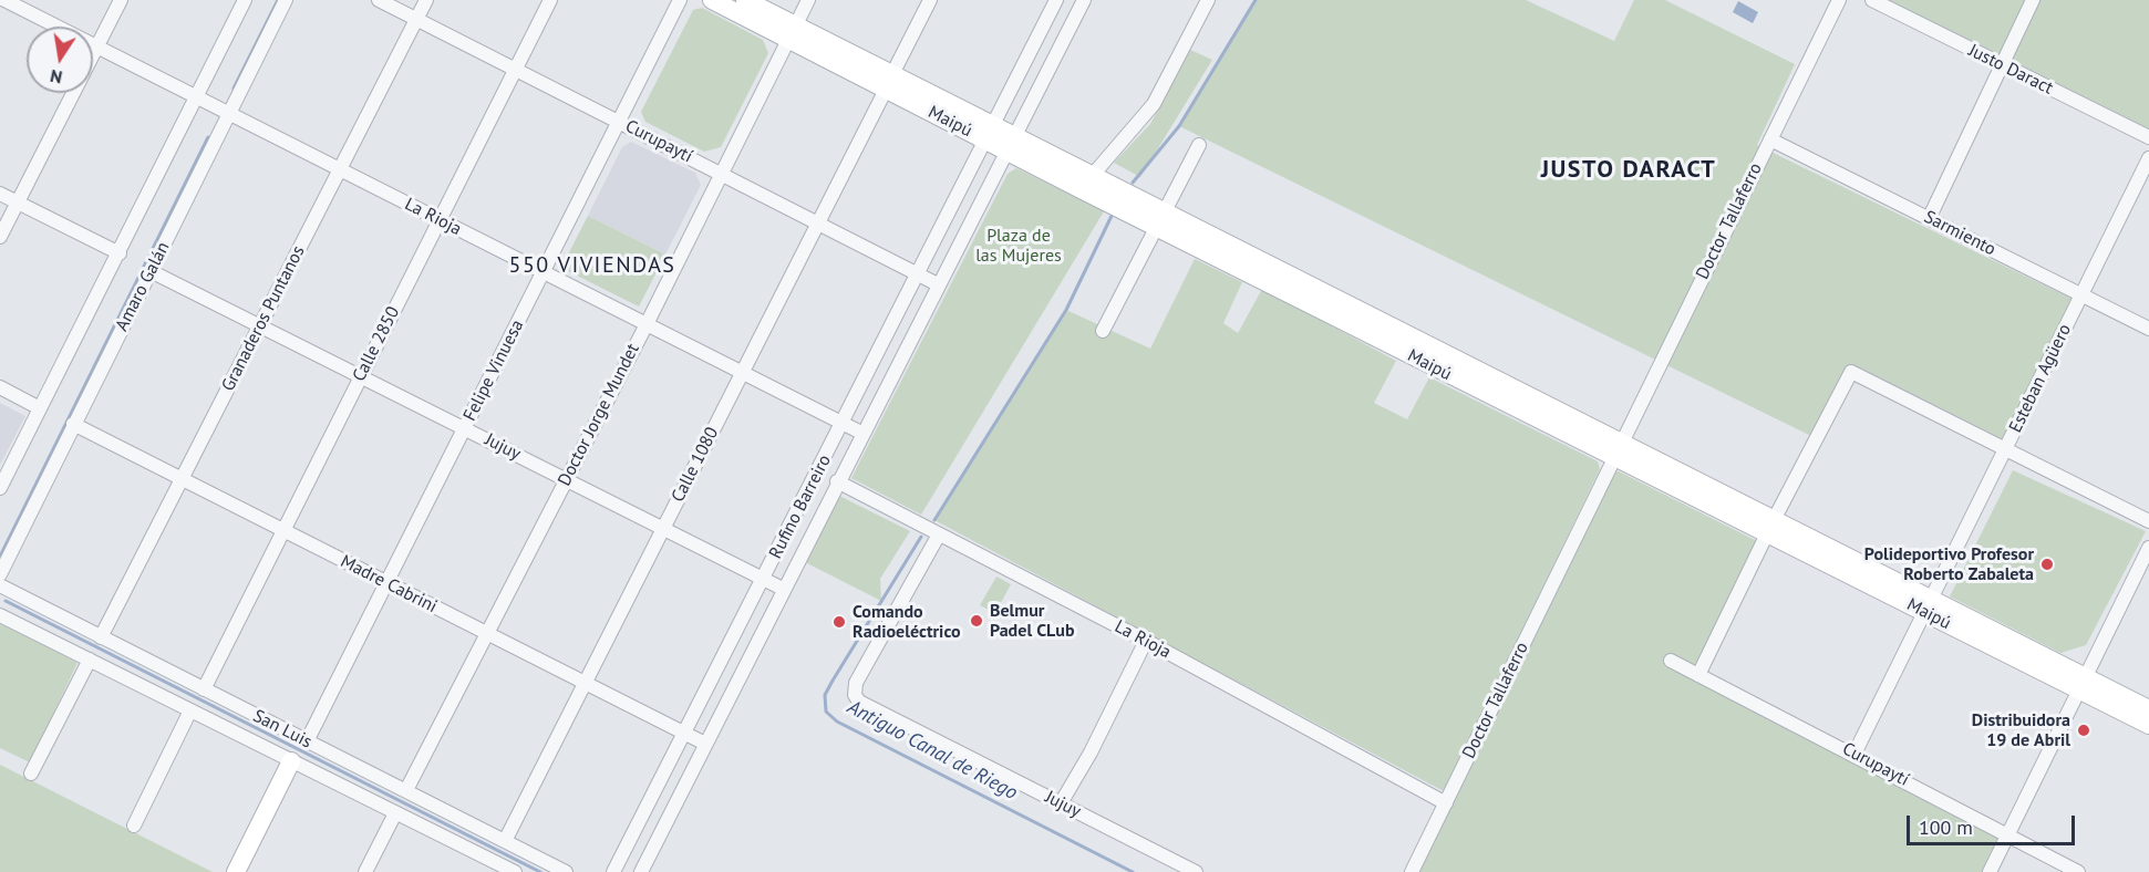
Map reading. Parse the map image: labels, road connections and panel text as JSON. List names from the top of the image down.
{
  "streets": {
    "street": [
      "Justo Daract",
      "Maipú",
      "Curupaytí",
      "La Rioja",
      "Doctor Tallaferro",
      "Sarmiento",
      "Amaro Galán",
      "Granaderos Puntanos",
      "Calle 2850",
      "Felipe Vinuesa",
      "Esteban Agüero",
      "Doctor Jorge Mundet",
      "Jujuy",
      "Calle 1080",
      "Rufino Barreiro",
      "Madre Cabrini",
      "San Luis"
    ]
  },
  "crossings": [
    ["Maipú", "Doctor Tallaferro"],
    ["Maipú", "Esteban Agüero"],
    ["Maipú", "Doctor Jorge Mundet"],
    ["Maipú", "Calle 1080"],
    ["Maipú", "Rufino Barreiro"],
    ["Curupaytí", "Granaderos Puntanos"],
    ["Curupaytí", "Calle 2850"],
    ["Curupaytí", "Felipe Vinuesa"],
    ["Curupaytí", "Esteban Agüero"],
    ["Curupaytí", "Doctor Jorge Mundet"],
    ["Curupaytí", "Calle 1080"],
    ["Curupaytí", "Rufino Barreiro"],
    ["La Rioja", "Doctor Tallaferro"],
    ["La Rioja", "Amaro Galán"],
    ["La Rioja", "Granaderos Puntanos"],
    ["La Rioja", "Calle 2850"],
    ["La Rioja", "Felipe Vinuesa"],
    ["La Rioja", "Doctor Jorge Mundet"],
    ["La Rioja", "Jujuy"],
    ["La Rioja", "Calle 1080"],
    ["La Rioja", "Rufino Barreiro"],
    ["Doctor Tallaferro", "Sarmiento"],
    ["Sarmiento", "Esteban Agüero"],
    ["Amaro Galán", "Jujuy"],
    ["Amaro Galán", "Madre Cabrini"],
    ["Granaderos Puntanos", "Jujuy"],
    ["Granaderos Puntanos", "Madre Cabrini"],
    ["Granaderos Puntanos", "San Luis"],
    ["Calle 2850", "Jujuy"],
    ["Calle 2850", "Madre Cabrini"],
    ["Calle 2850", "San Luis"],
    ["Felipe Vinuesa", "Jujuy"],
    ["Felipe Vinuesa", "Madre Cabrini"],
    ["Felipe Vinuesa", "San Luis"],
    ["Doctor Jorge Mundet", "Jujuy"],
    ["Doctor Jorge Mundet", "Madre Cabrini"],
    ["Doctor Jorge Mundet", "San Luis"],
    ["Jujuy", "Calle 1080"],
    ["Jujuy", "Rufino Barreiro"],
    ["Calle 1080", "Madre Cabrini"],
    ["Calle 1080", "San Luis"],
    ["Rufino Barreiro", "Madre Cabrini"]
  ],
  "districts": ["JUSTO DARACT", "550 VIVIENDAS"],
  "water": ["Antiguo Canal de Riego"],
  "parks": ["Plaza de las Mujeres"],
  "places": [
    "Polideportivo Profesor Roberto Zabaleta",
    "Belmur Padel CLub",
    "Comando Radioeléctrico",
    "Distribuidora 19 de Abril"
  ],
  "scale_bar": "100 m",
  "north": "bottom"
}
